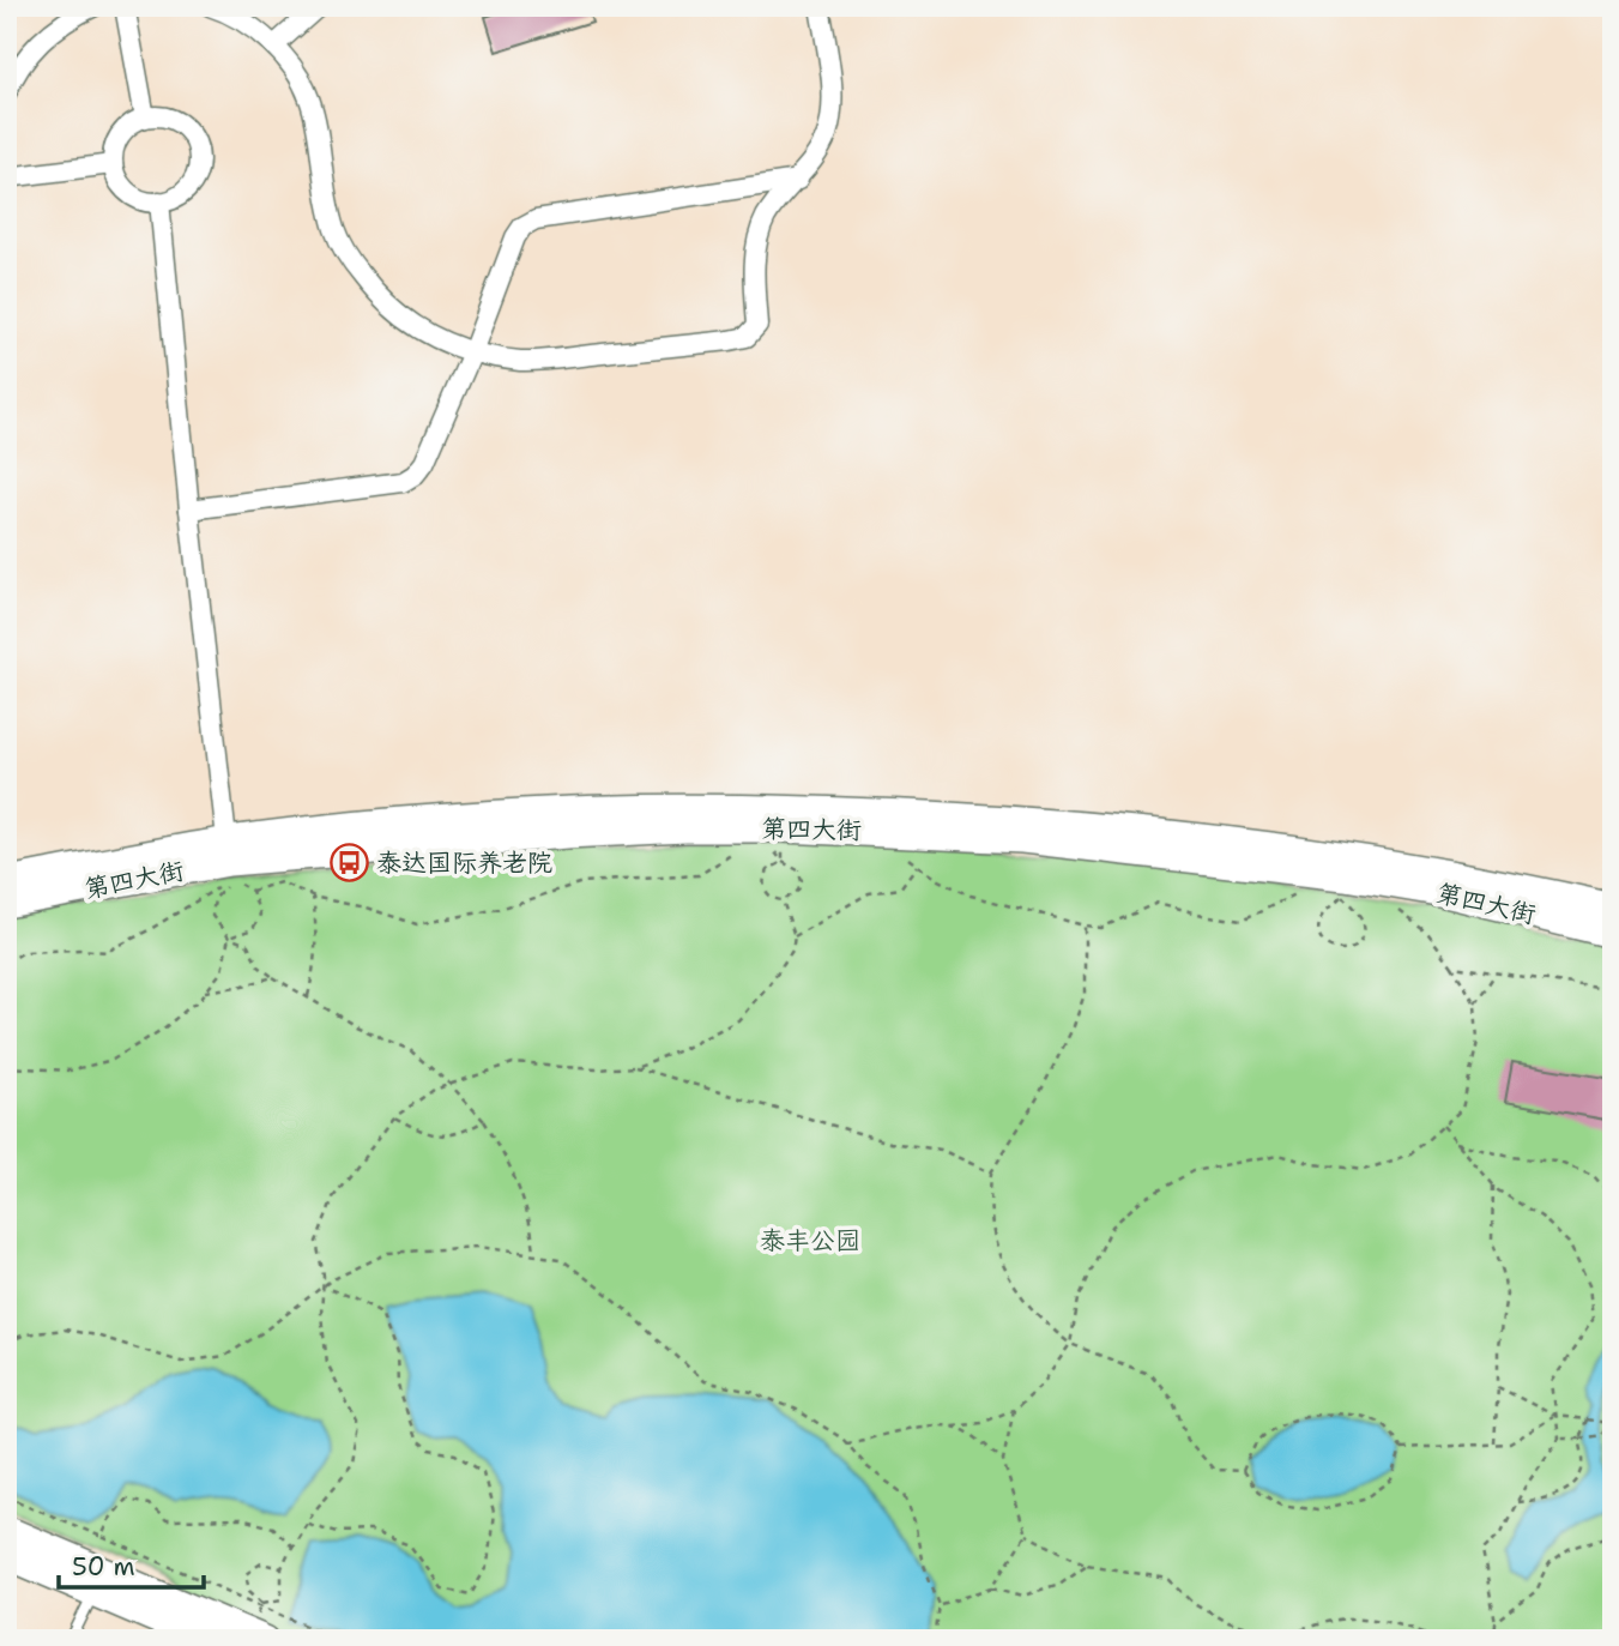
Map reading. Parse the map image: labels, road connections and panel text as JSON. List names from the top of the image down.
{
  "streets": {
    "street": ["第四大街"]
  },
  "parks": ["泰丰公园"],
  "places": {
    "bus stop": ["泰达国际养老院"]
  },
  "scale_bar": "50 m"
}
